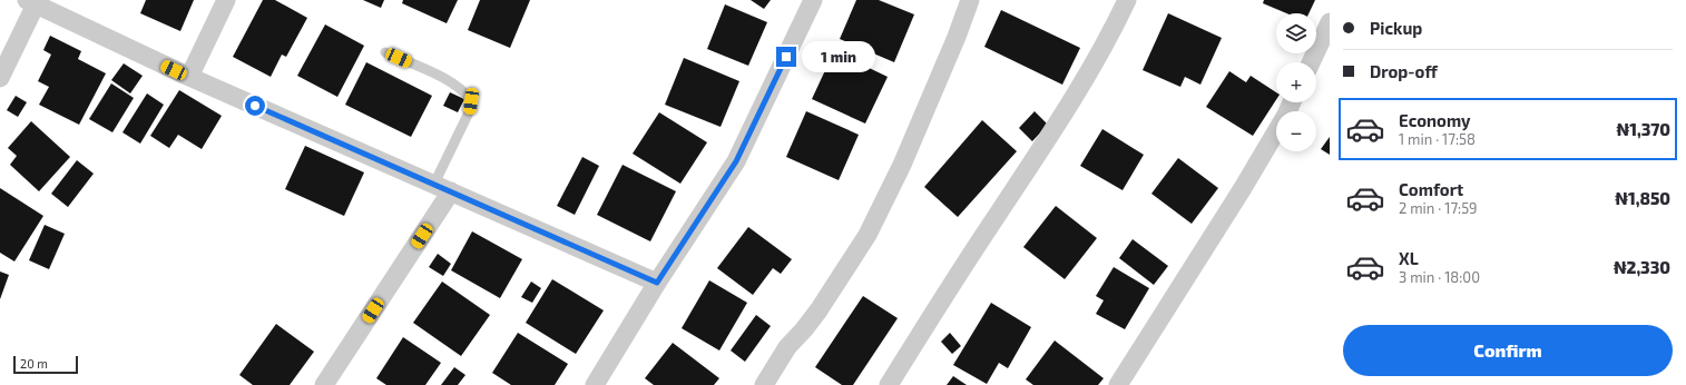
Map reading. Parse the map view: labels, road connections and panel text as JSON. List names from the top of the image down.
{
  "scale_bar": "20 m",
  "page": {
    "banner": ["Pickup", "Drop-off"],
    "map_buttons": ["+", "−"],
    "bubble": "1 min",
    "list": [
      {
        "name": "Economy",
        "note": "1 min · 17:58",
        "value": "₦1,370"
      },
      {
        "name": "Comfort",
        "note": "2 min · 17:59",
        "value": "₦1,850"
      },
      {
        "name": "XL",
        "note": "3 min · 18:00",
        "value": "₦2,330"
      }
    ],
    "buttons": "Confirm",
    "scale": "20 m"
  }
}
